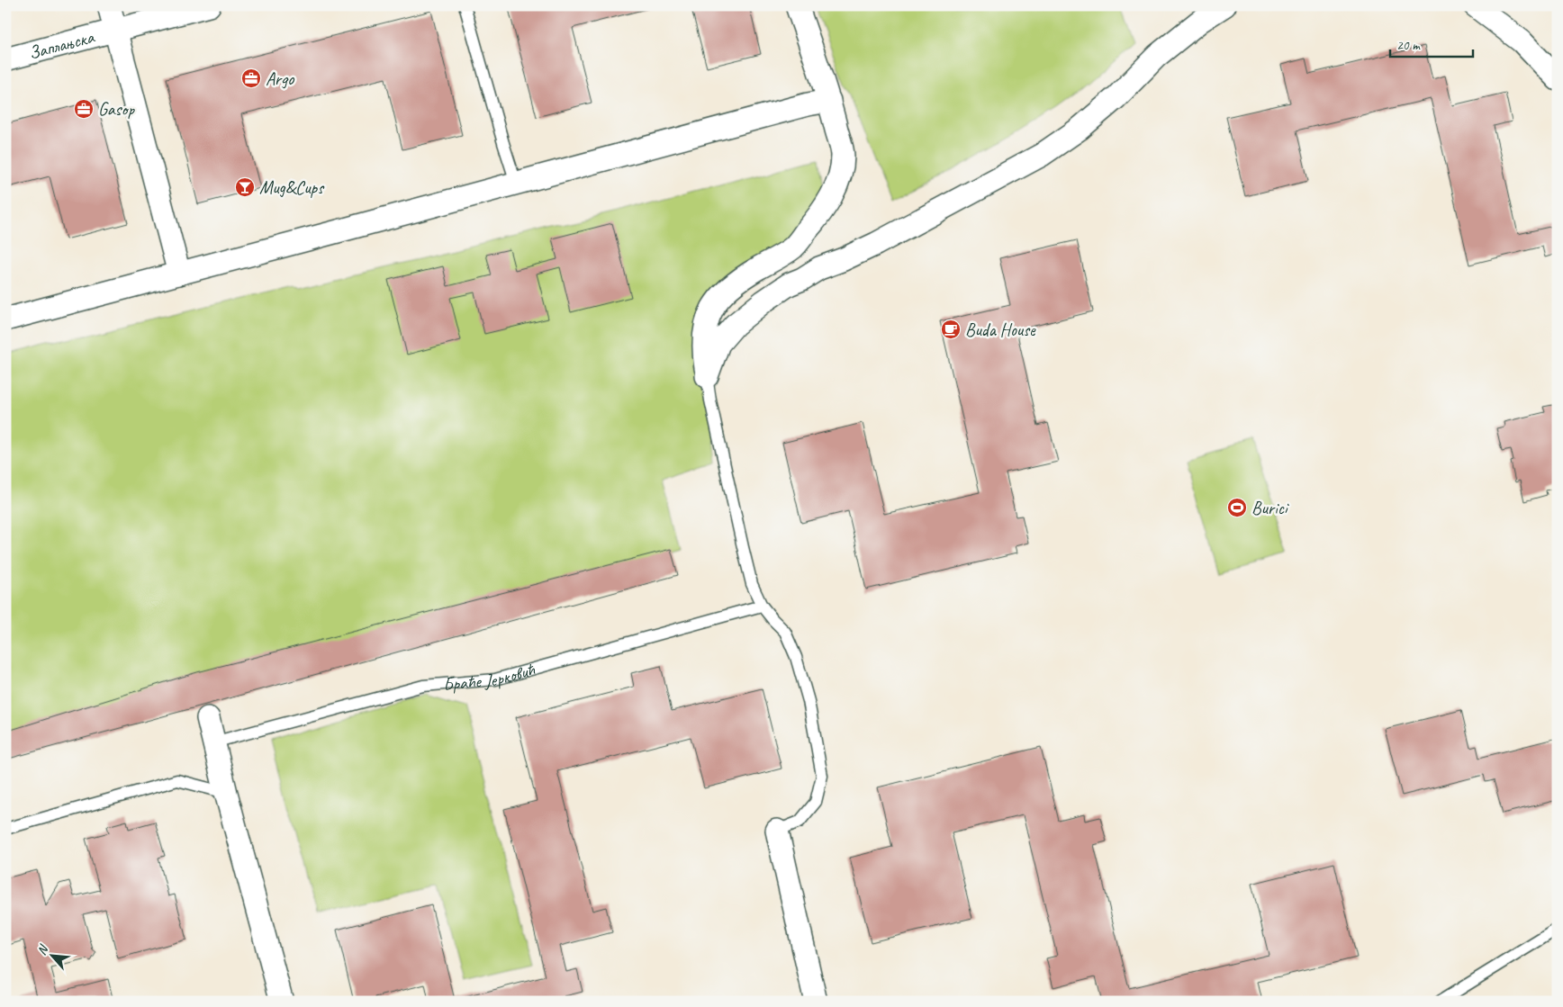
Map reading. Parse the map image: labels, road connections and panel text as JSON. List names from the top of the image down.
{
  "streets": {
    "street": ["Заплањска"],
    "lane": ["Браће Јерковић"]
  },
  "places": {
    "office": ["Argo", "Gasop"],
    "bar": ["Mug&Cups"],
    "cafe": ["Buda House"],
    "sports": ["Burici"]
  },
  "scale_bar": "20 m",
  "north": "top left"
}
